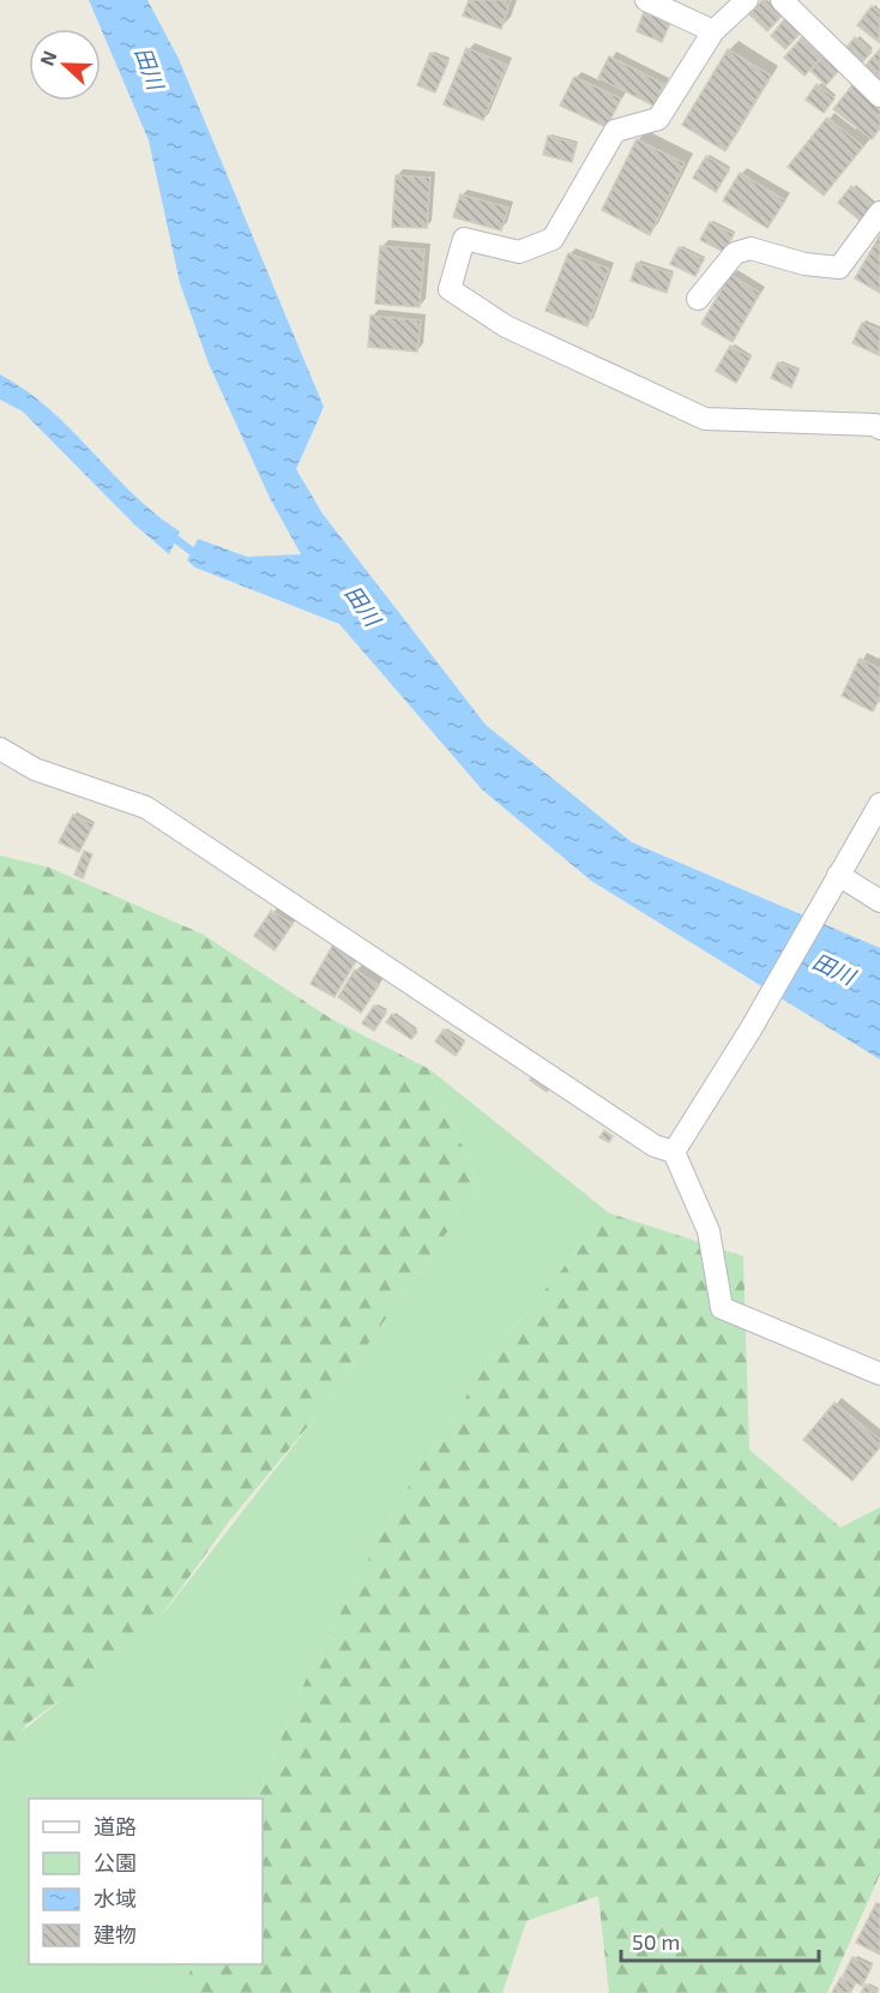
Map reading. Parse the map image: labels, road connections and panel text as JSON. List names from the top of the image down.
{
  "water": ["田川"],
  "legend": [
    "道路",
    "公園",
    "水域",
    "建物"
  ],
  "scale_bar": "50 m",
  "north": "left"
}
